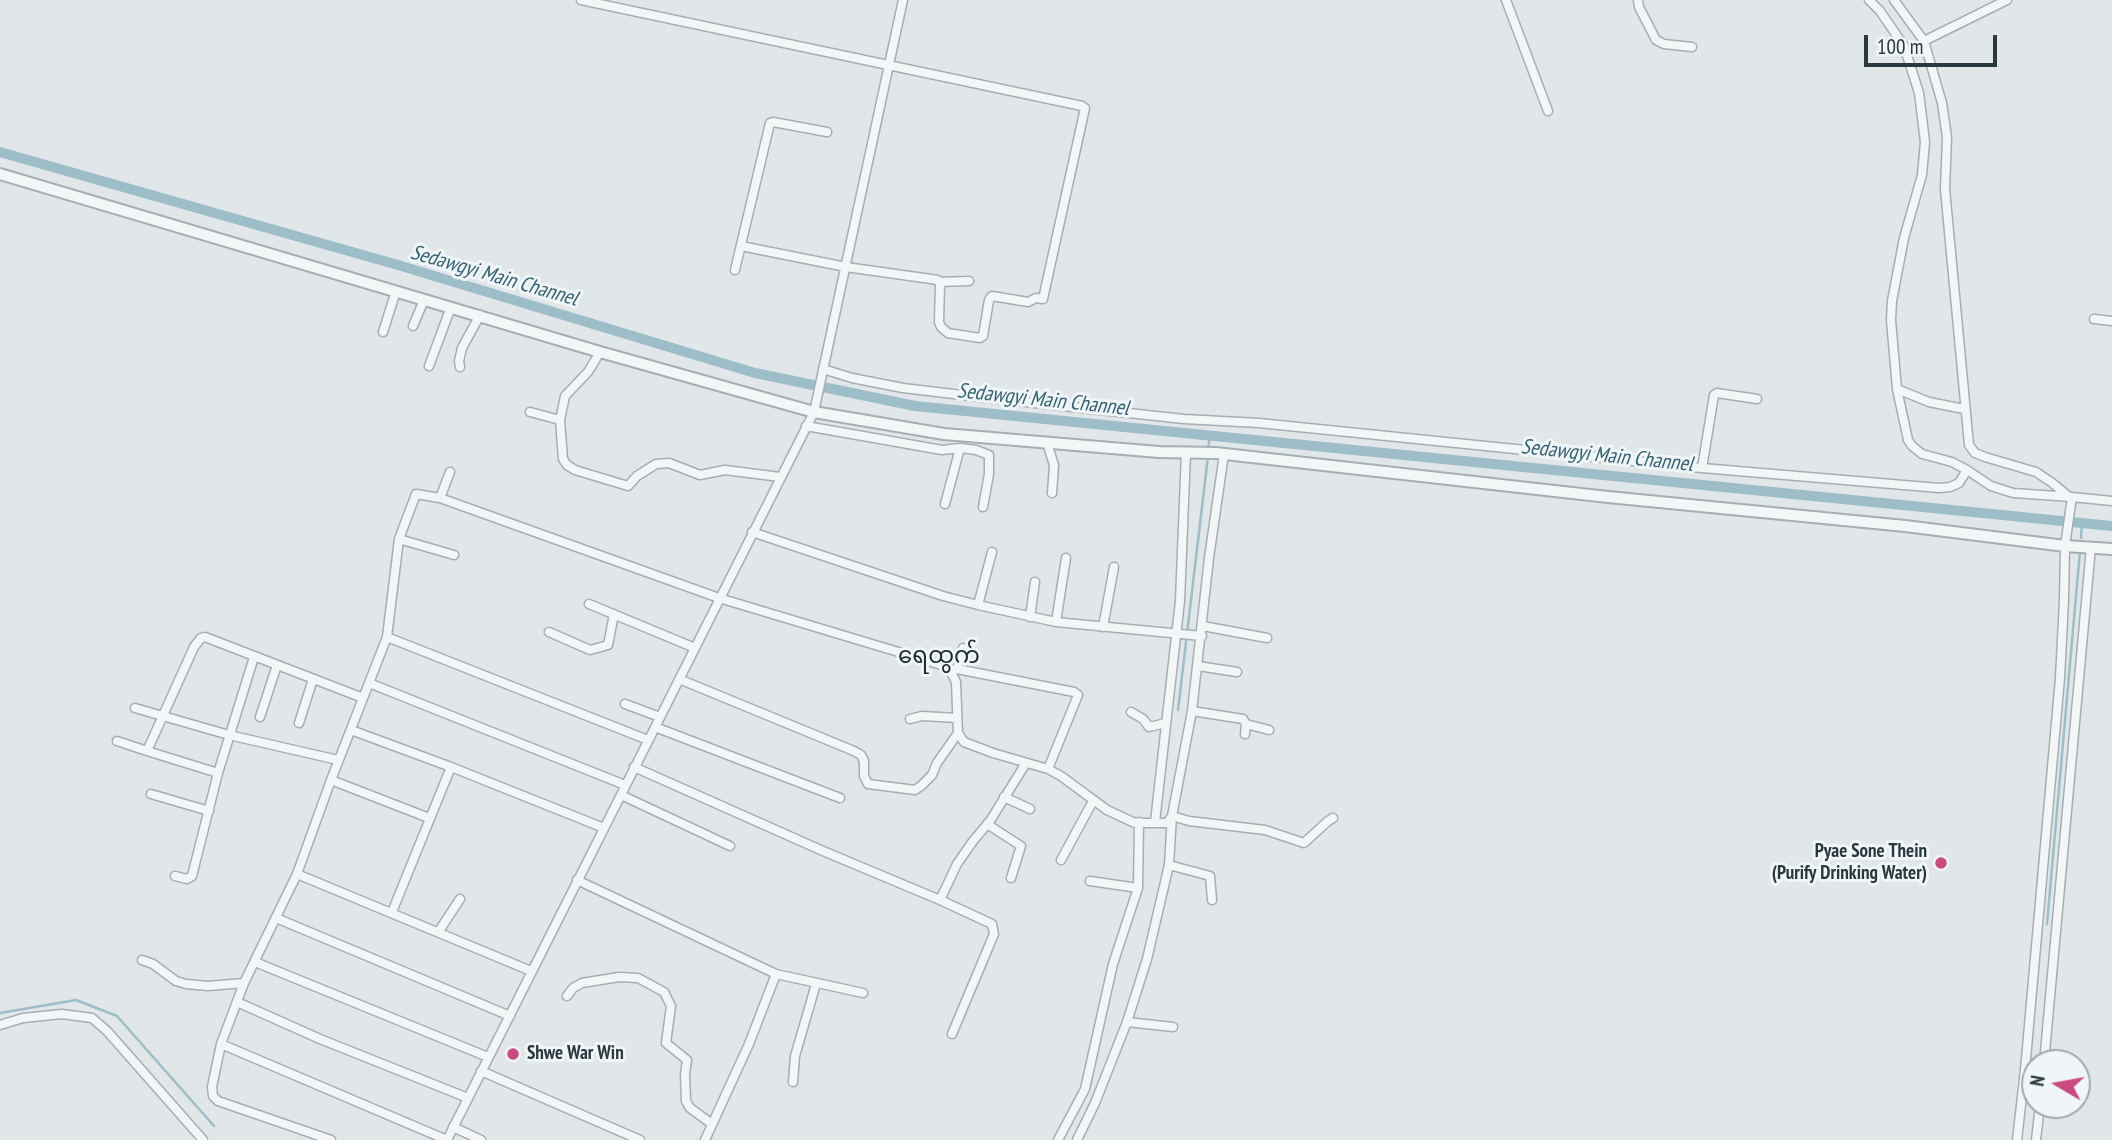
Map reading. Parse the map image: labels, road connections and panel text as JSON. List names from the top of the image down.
{
  "districts": ["ရေထွက်"],
  "water": ["Sedawgyi Main Channel"],
  "places": ["Pyae Sone Thein (Purify Drinking Water)", "Shwe War Win"],
  "scale_bar": "100 m",
  "north": "left"
}
